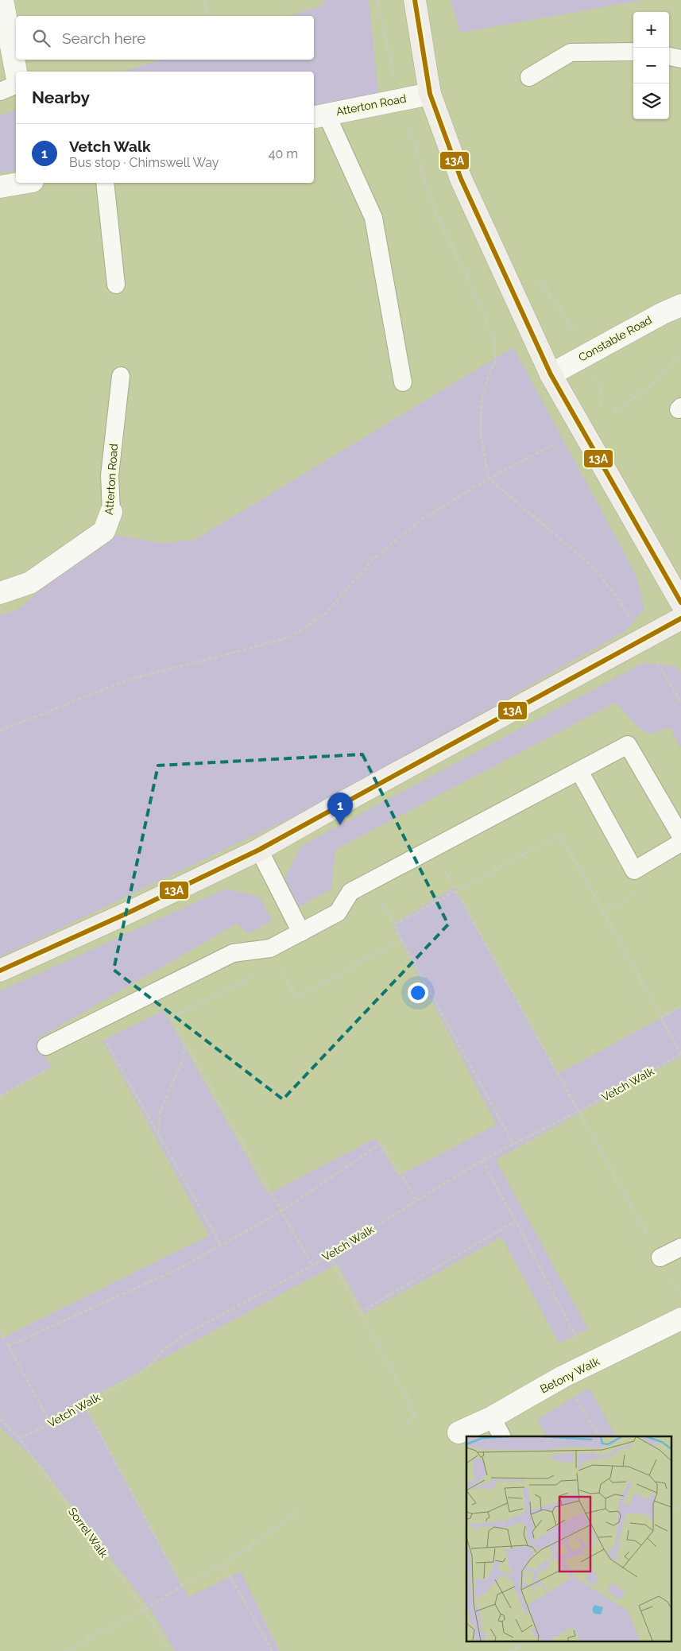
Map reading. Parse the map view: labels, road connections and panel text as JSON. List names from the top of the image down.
{
  "streets": {
    "street": ["Atterton Road", "Constable Road", "Betony Walk"],
    "path": ["Vetch Walk", "Sorrel Walk"]
  },
  "crossings": [
    ["Vetch Walk", "Sorrel Walk"]
  ],
  "lines": ["transit line 13A"],
  "page": {
    "map_buttons": ["+", "−"],
    "search": "Search here",
    "heading": "Nearby",
    "list": [
      {
        "mark": "1",
        "name": "Vetch Walk",
        "note": "Bus stop · Chimswell Way",
        "value": "40 m"
      }
    ],
    "pins": "1"
  }
}
